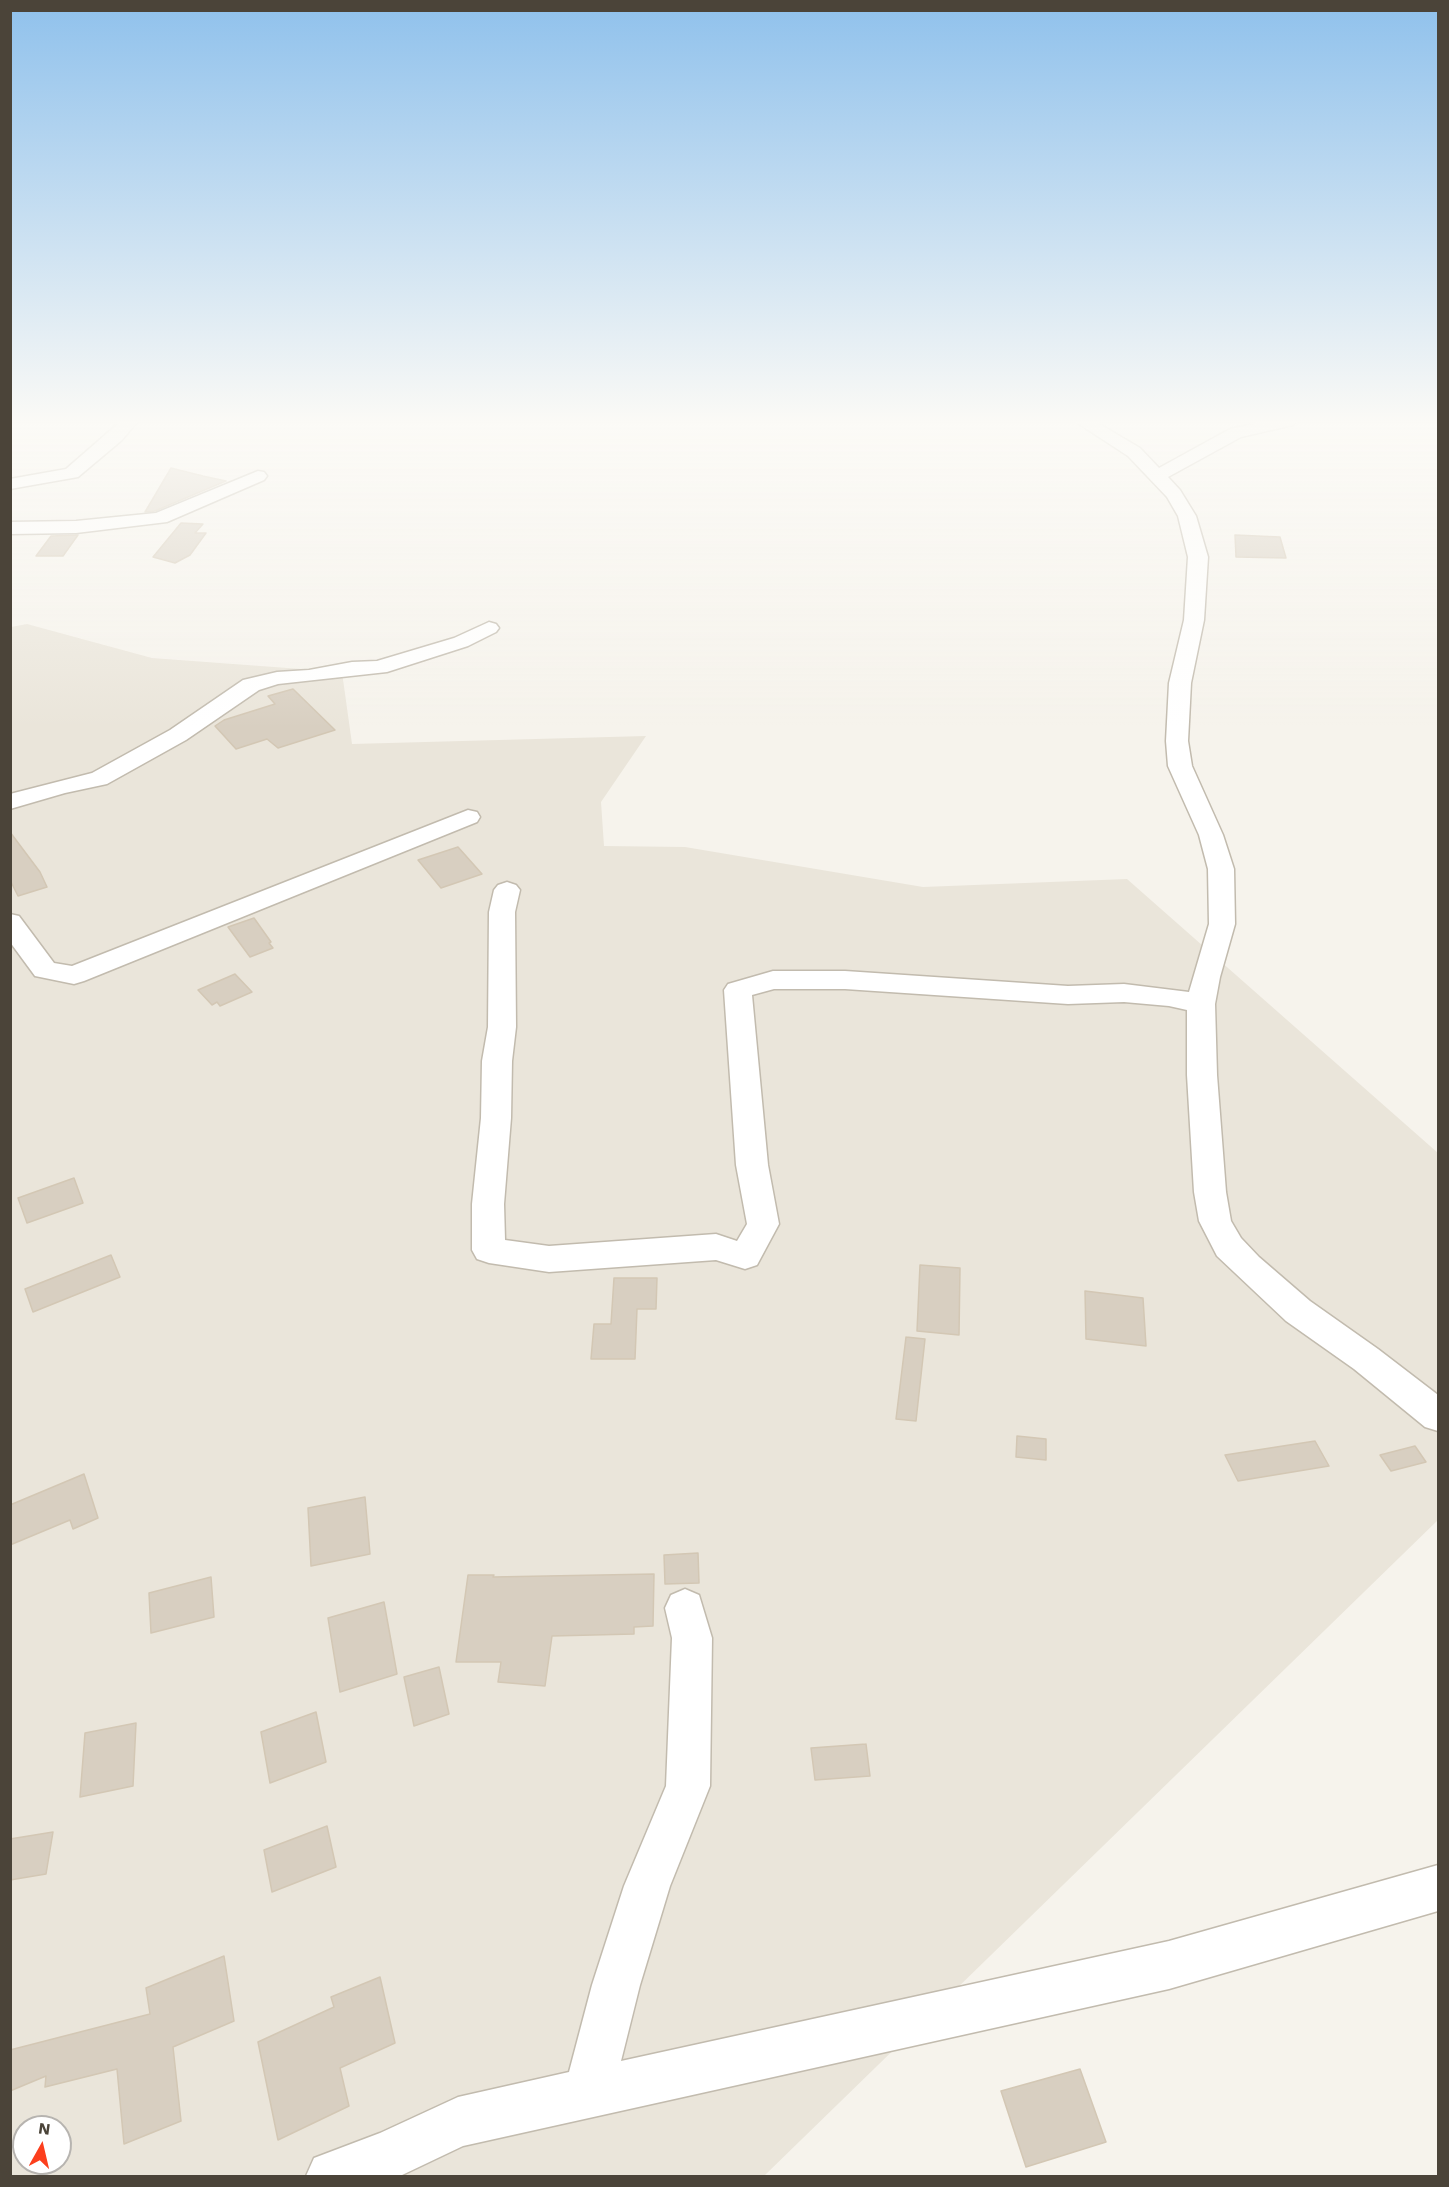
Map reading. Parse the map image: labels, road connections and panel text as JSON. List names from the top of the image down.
{
  "north": "top"
}
